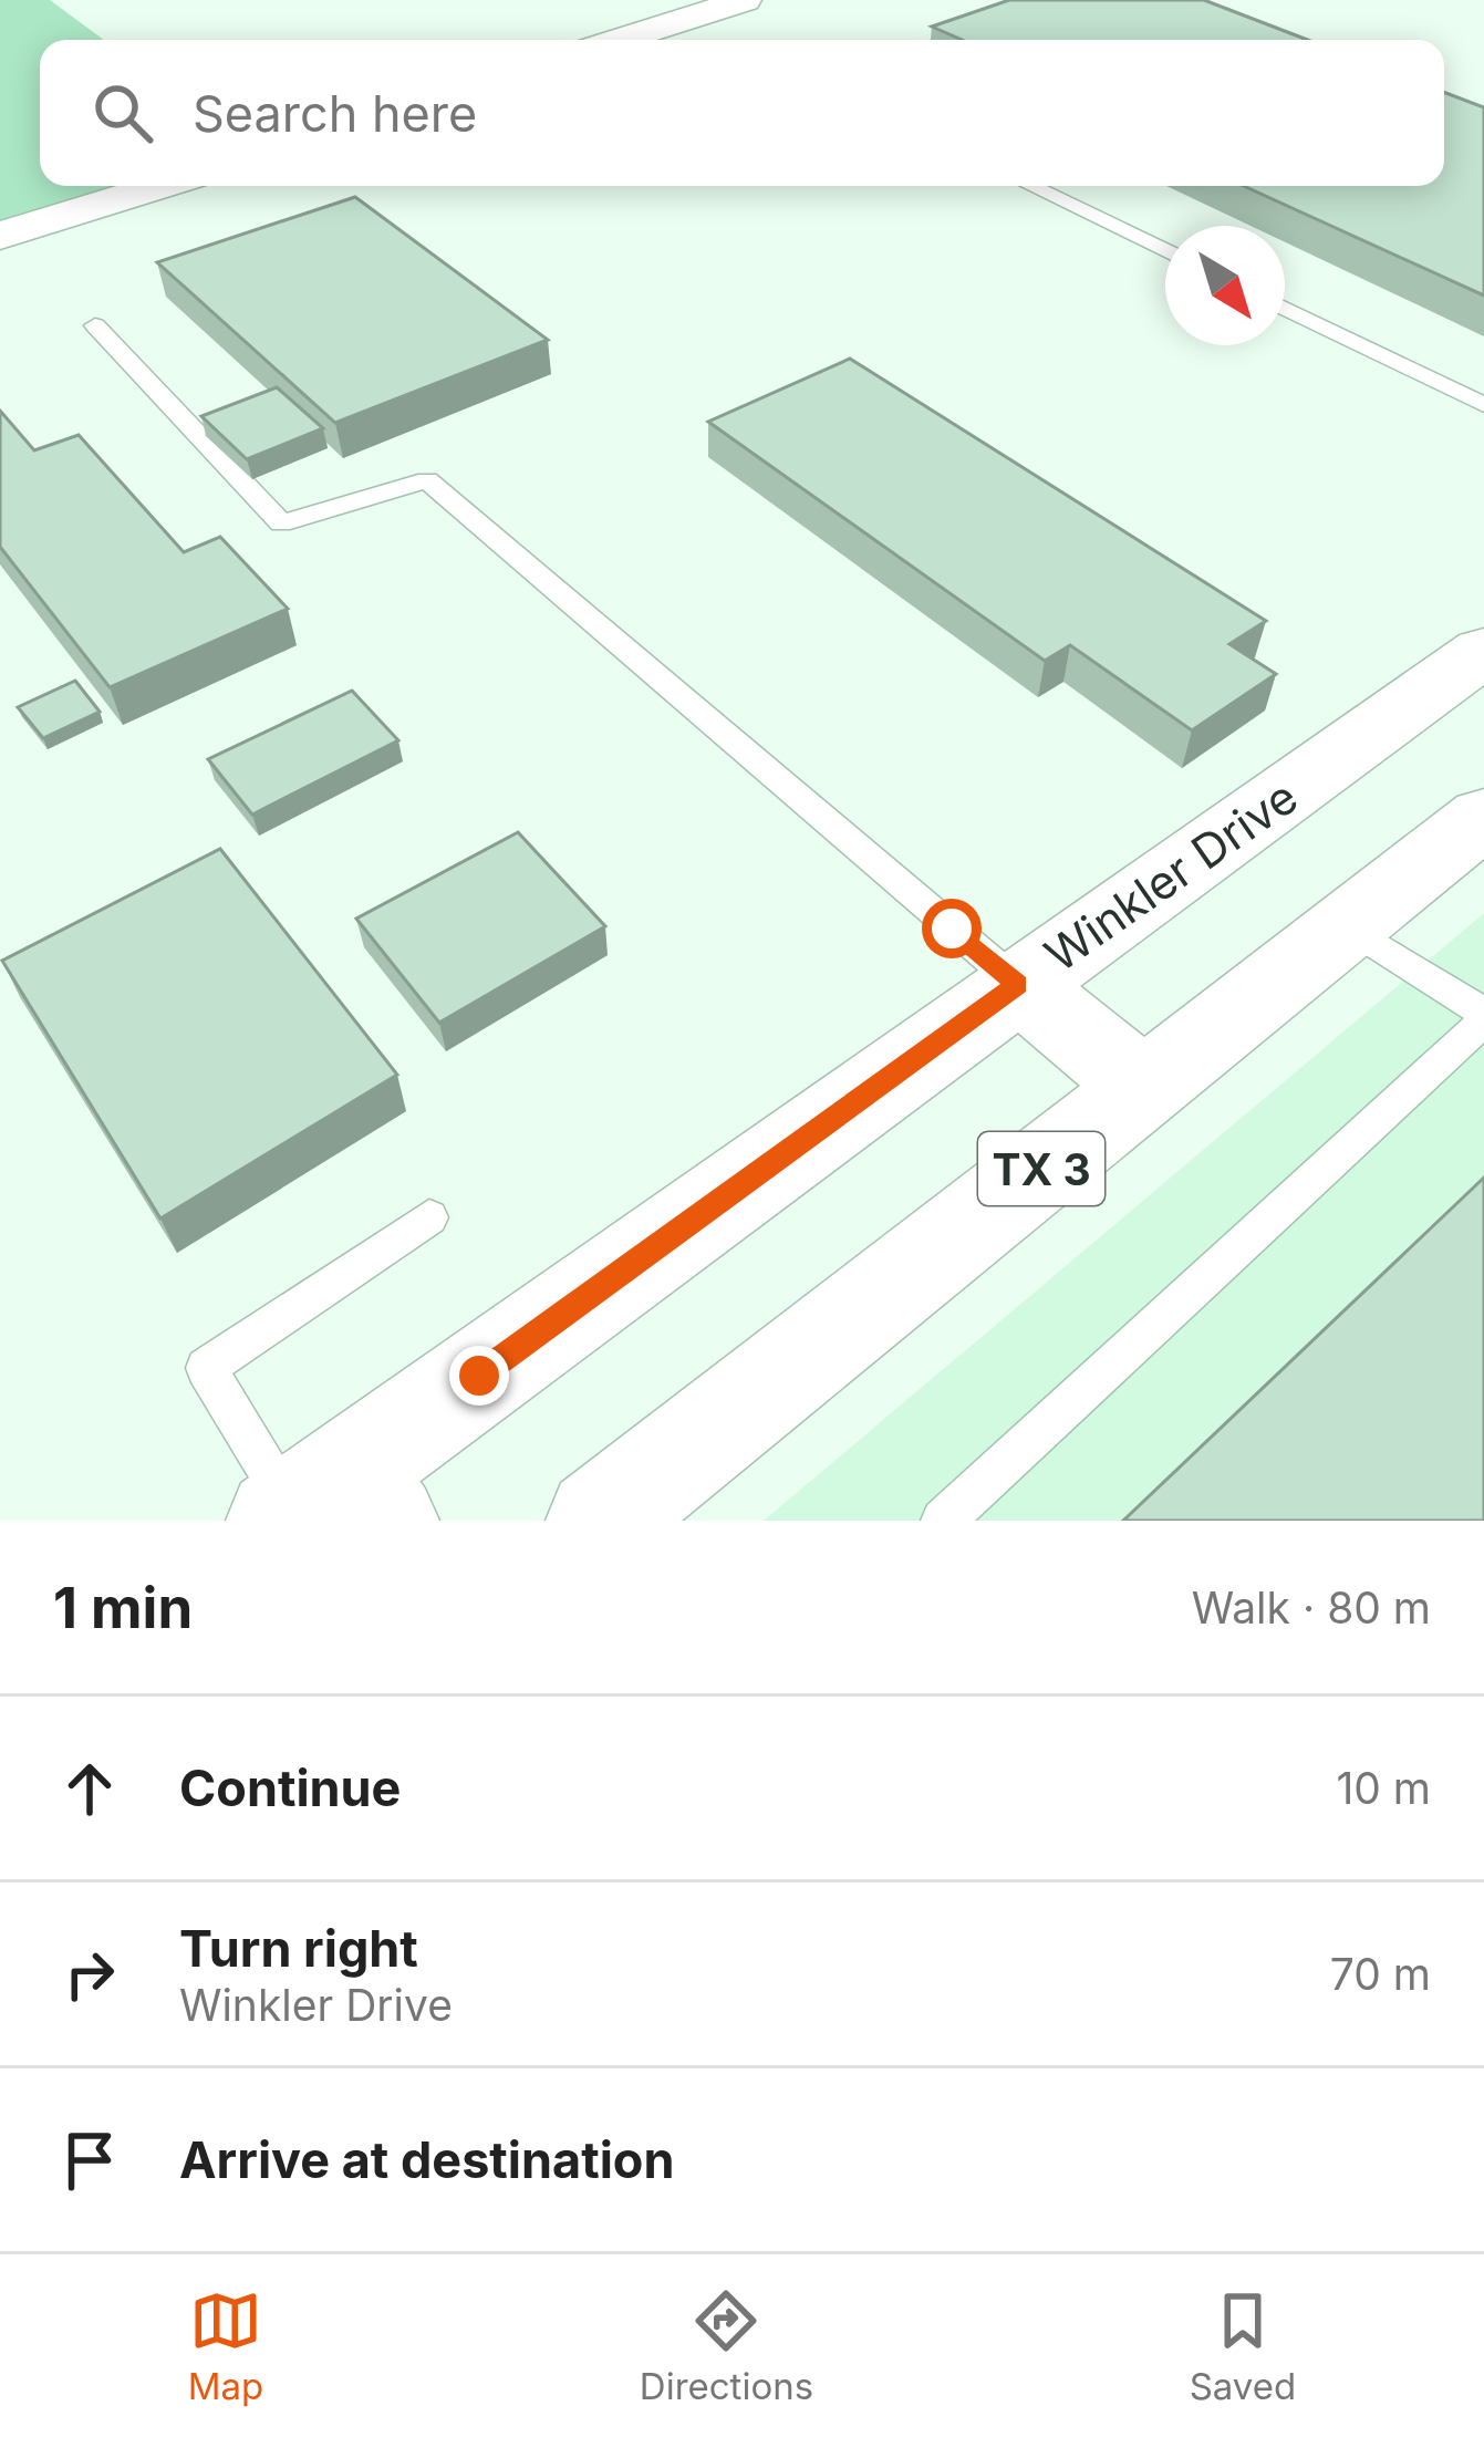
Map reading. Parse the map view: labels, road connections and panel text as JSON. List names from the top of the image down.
{
  "streets": {
    "main road": ["Winkler Drive", "TX 3"]
  },
  "north": "bottom right",
  "page": {
    "search": "Search here",
    "heading": ["1 min", "Walk · 80 m"],
    "list": [
      ["Continue", "10 m"],
      ["Turn right", "Winkler Drive", "70 m"],
      "Arrive at destination"
    ],
    "nav": ["Map", "Directions", "Saved"]
  }
}
